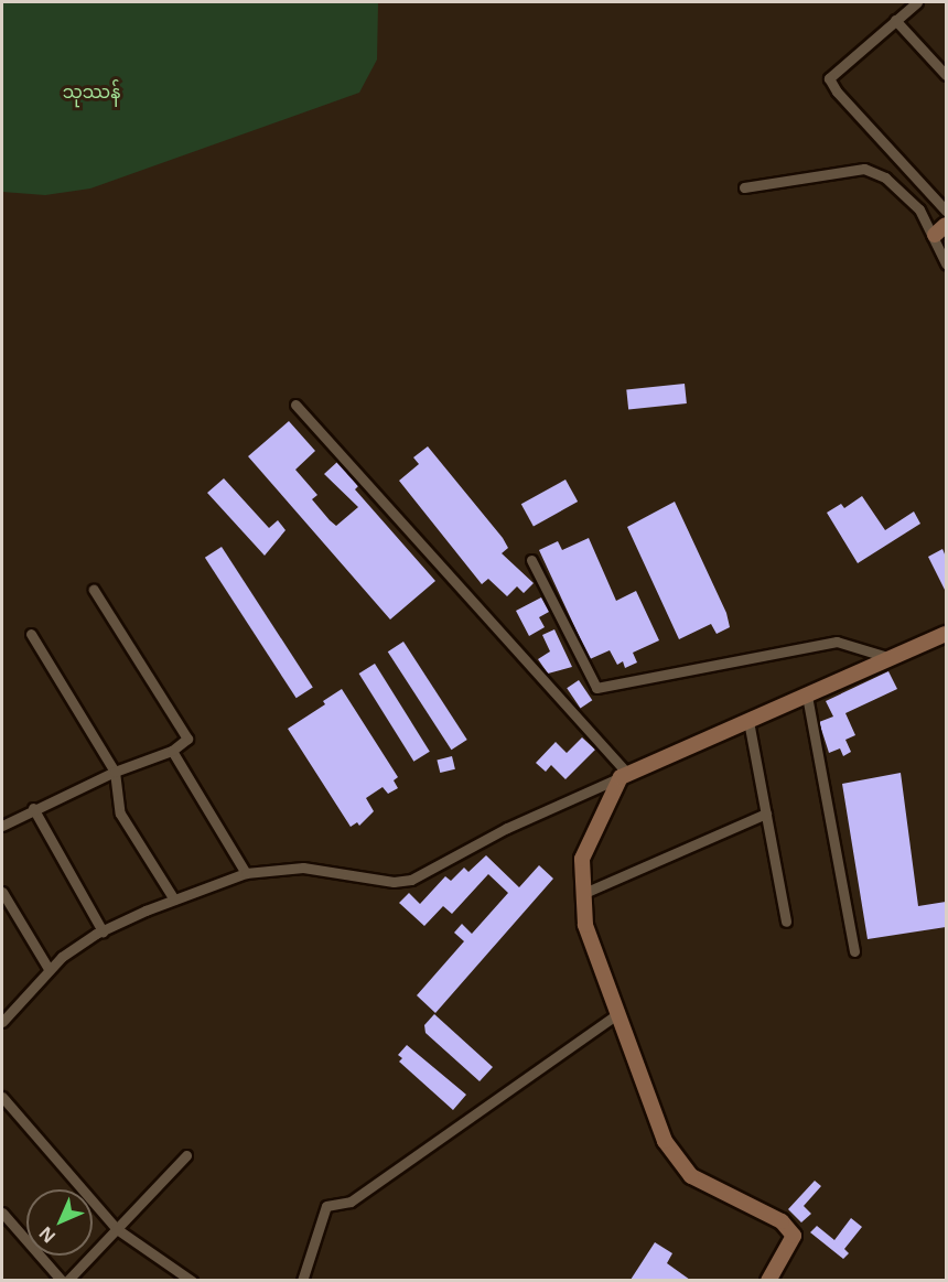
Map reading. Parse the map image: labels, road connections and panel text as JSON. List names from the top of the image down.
{
  "parks": ["သုဿန်"],
  "north": "bottom left"
}
